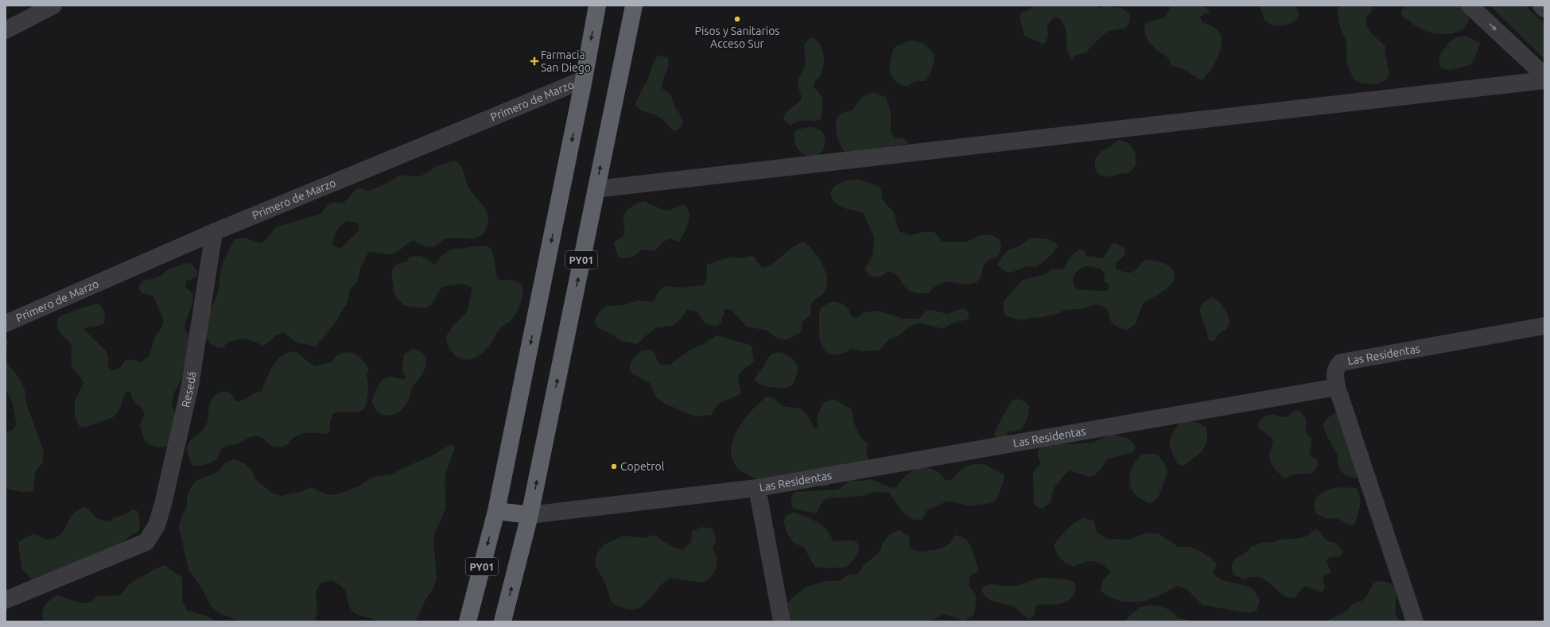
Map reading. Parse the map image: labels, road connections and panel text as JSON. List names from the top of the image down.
{
  "streets": {
    "highway": ["PY01"],
    "street": ["Primero de Marzo", "Las Residentas", "Resedá"]
  },
  "crossings": [
    ["Primero de Marzo", "PY01"],
    ["Primero de Marzo", "Resedá"],
    ["PY01", "Las Residentas"]
  ],
  "places": {
    "other": ["Pisos y Sanitarios Acceso Sur", "Copetrol"],
    "health": ["Farmacia San Diego"]
  }
}
